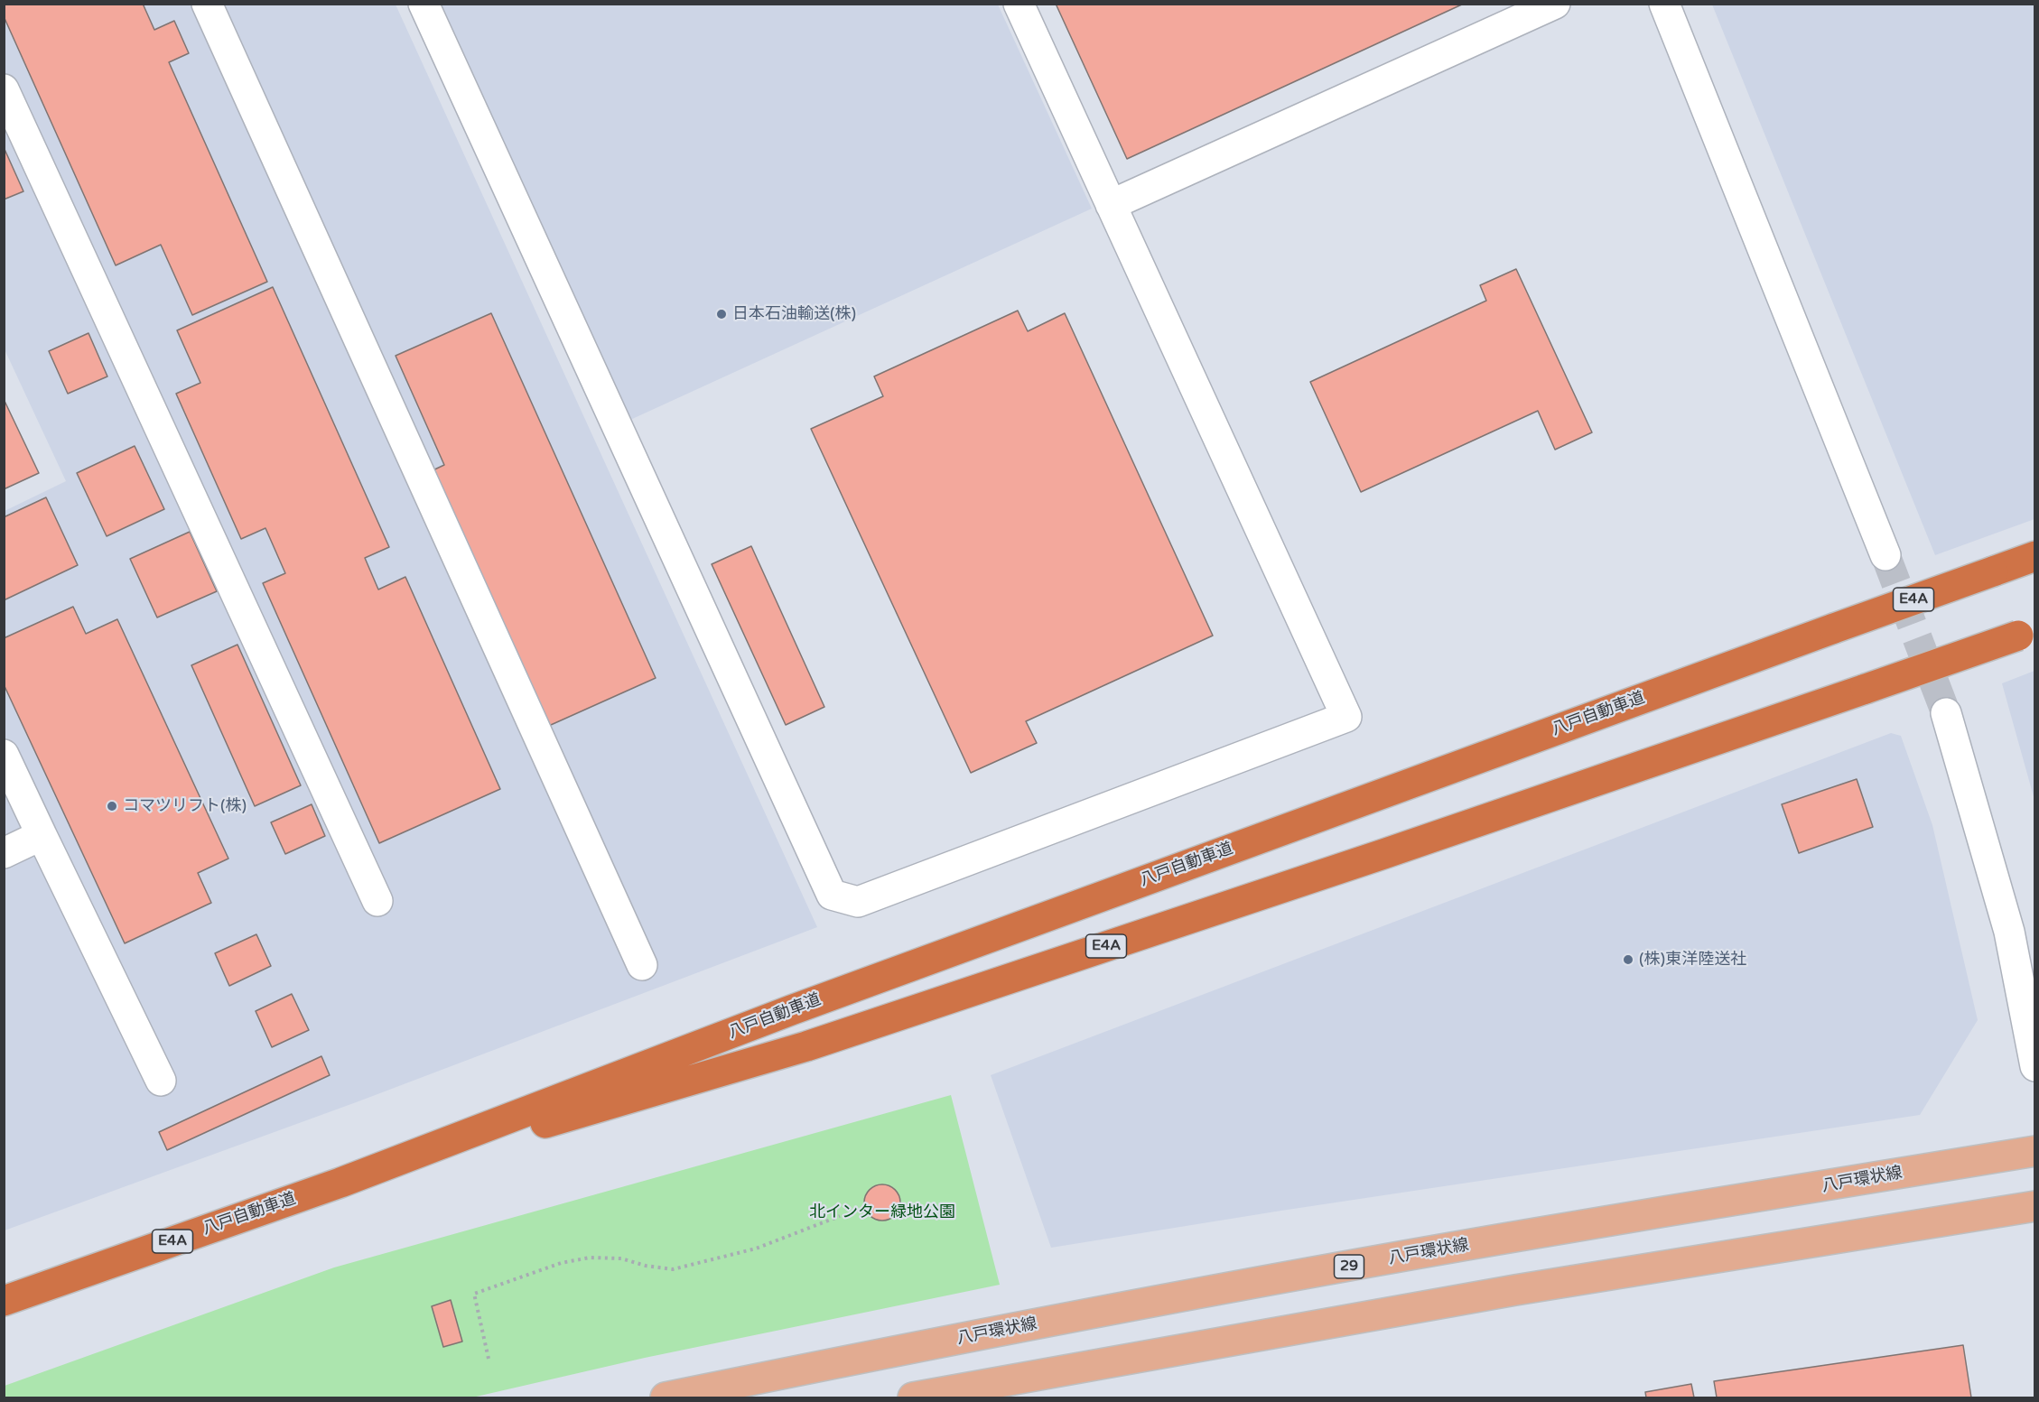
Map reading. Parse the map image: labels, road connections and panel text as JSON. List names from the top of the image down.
{
  "streets": {
    "highway": ["E4A", "八戸自動車道"],
    "main road": ["八戸環状線", "29"]
  },
  "parks": ["北インター緑地公園"],
  "places": ["日本石油輸送(株)", "コマツリフト(株)", "(株)東洋陸送社"]
}
